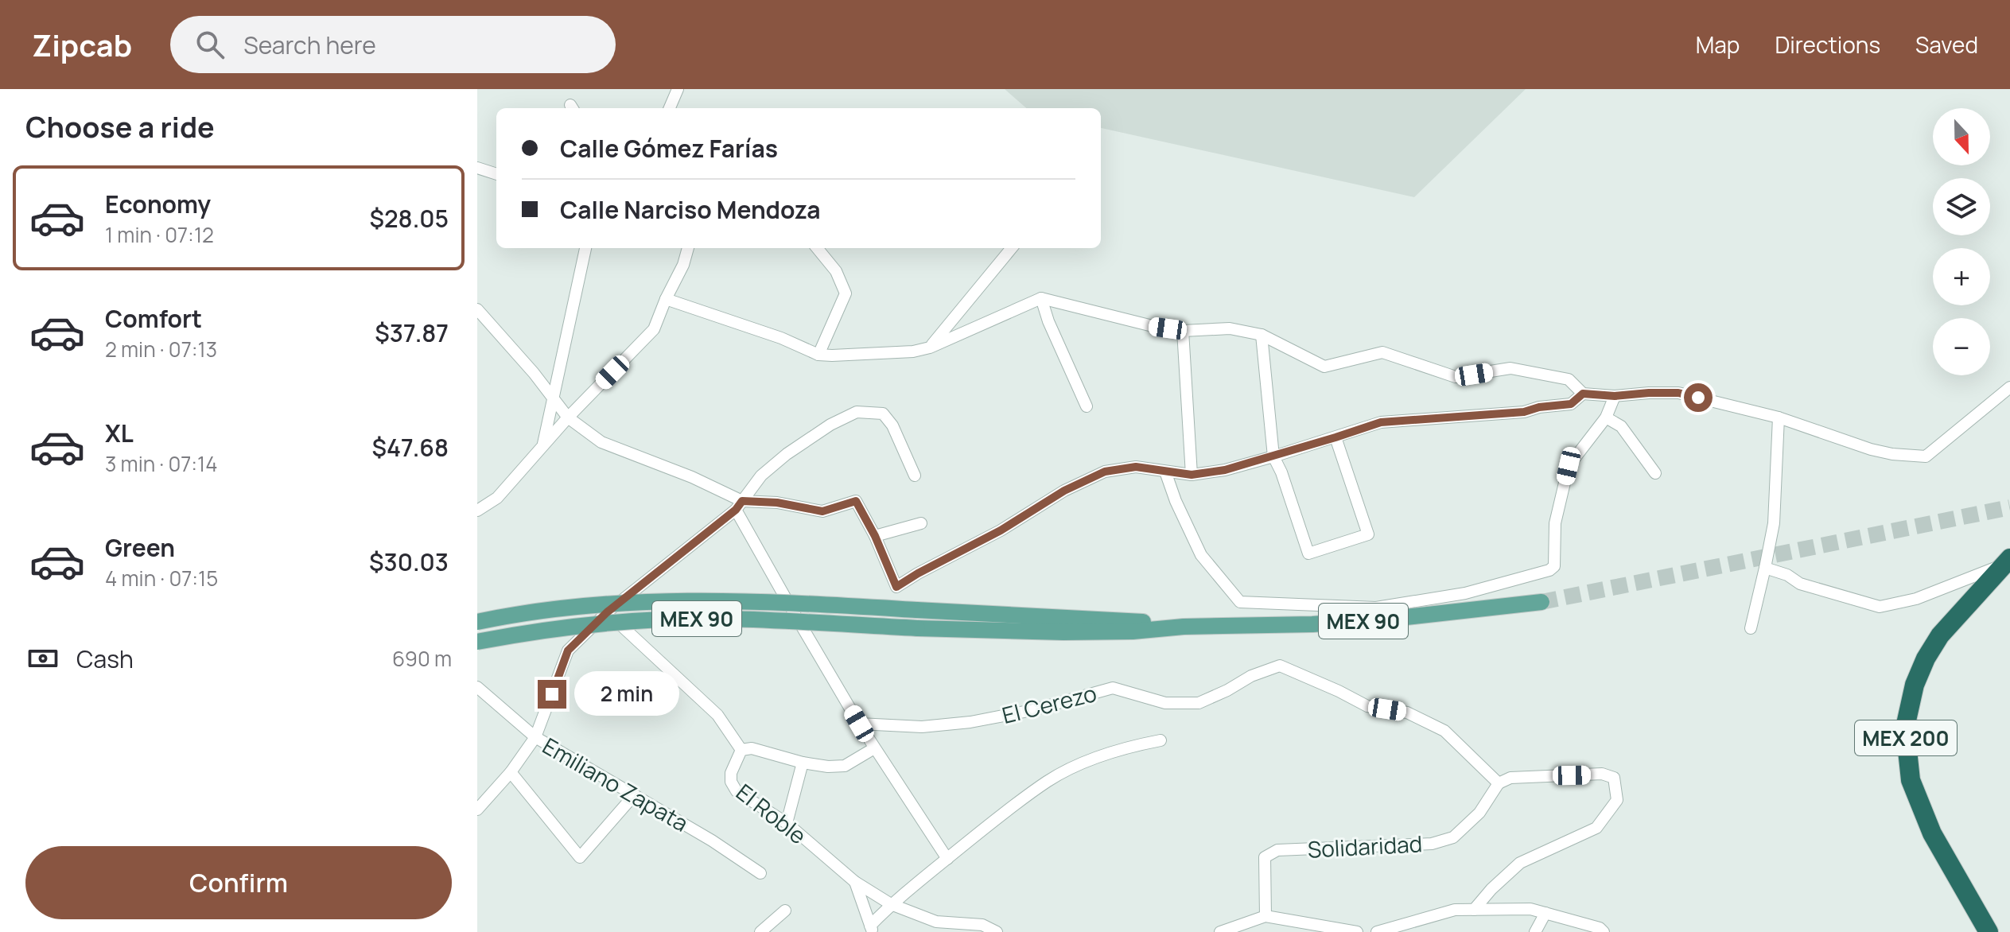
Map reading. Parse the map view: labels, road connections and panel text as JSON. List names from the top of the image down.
{
  "streets": {
    "highway": ["MEX 200"],
    "main road": ["MEX 90"],
    "street": [
      "El Cerezo",
      "Emiliano Zapata",
      "El Roble",
      "Solidaridad"
    ]
  },
  "crossings": [
    ["El Cerezo", "Solidaridad"]
  ],
  "north": "bottom",
  "page": {
    "header": "Zipcab",
    "search": "Search here",
    "nav": ["Map", "Directions", "Saved"],
    "heading": "Choose a ride",
    "map_buttons": ["+", "−"],
    "banner": ["Calle Gómez Farías", "Calle Narciso Mendoza"],
    "list": [
      {
        "name": "Economy",
        "note": "1 min · 07:12",
        "value": "$28.05"
      },
      {
        "name": "Comfort",
        "note": "2 min · 07:13",
        "value": "$37.87"
      },
      {
        "name": "XL",
        "note": "3 min · 07:14",
        "value": "$47.68"
      },
      {
        "name": "Green",
        "note": "4 min · 07:15",
        "value": "$30.03"
      }
    ],
    "pay": ["Cash", "690 m"],
    "bubble": "2 min",
    "buttons": "Confirm"
  }
}
